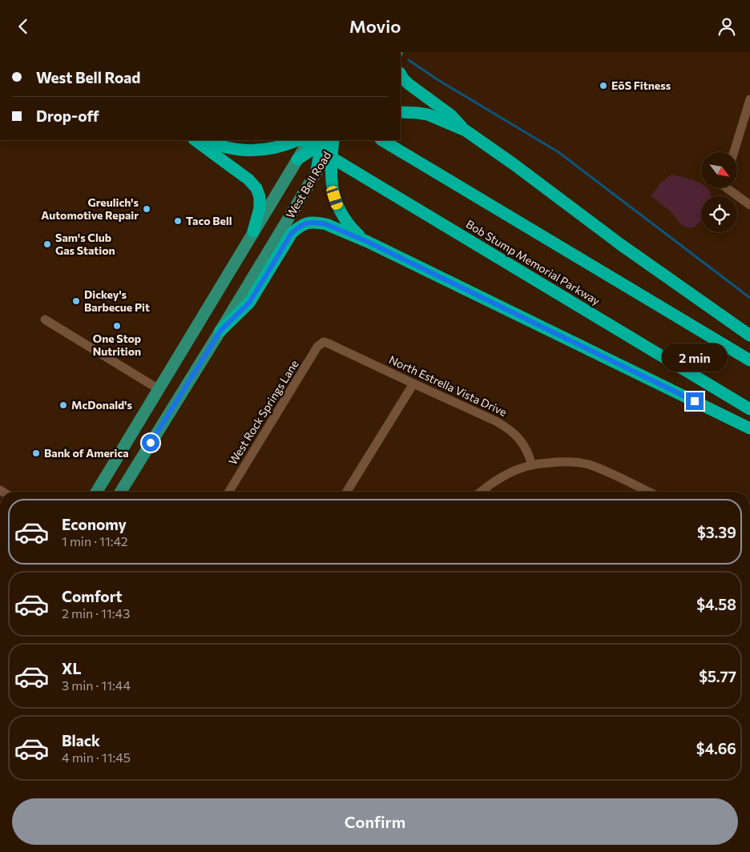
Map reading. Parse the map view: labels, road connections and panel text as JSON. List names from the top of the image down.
{
  "streets": {
    "highway": ["Bob Stump Memorial Parkway"],
    "main road": ["West Bell Road"],
    "street": ["North Estrella Vista Drive", "West Rock Springs Lane"]
  },
  "crossings": [
    ["North Estrella Vista Drive", "West Rock Springs Lane"]
  ],
  "places": [
    "EōS Fitness",
    "Greulich's Automotive Repair",
    "Taco Bell",
    "Sam's Club Gas Station",
    "Dickey's Barbecue Pit",
    "One Stop Nutrition",
    "McDonald's",
    "Bank of America"
  ],
  "north": "bottom right",
  "page": {
    "header": "Movio",
    "banner": ["West Bell Road", "Drop-off"],
    "bubble": "2 min",
    "list": [
      {
        "name": "Economy",
        "note": "1 min · 11:42",
        "value": "$3.39"
      },
      {
        "name": "Comfort",
        "note": "2 min · 11:43",
        "value": "$4.58"
      },
      {
        "name": "XL",
        "note": "3 min · 11:44",
        "value": "$5.77"
      },
      {
        "name": "Black",
        "note": "4 min · 11:45",
        "value": "$4.66"
      }
    ],
    "buttons": "Confirm"
  }
}
